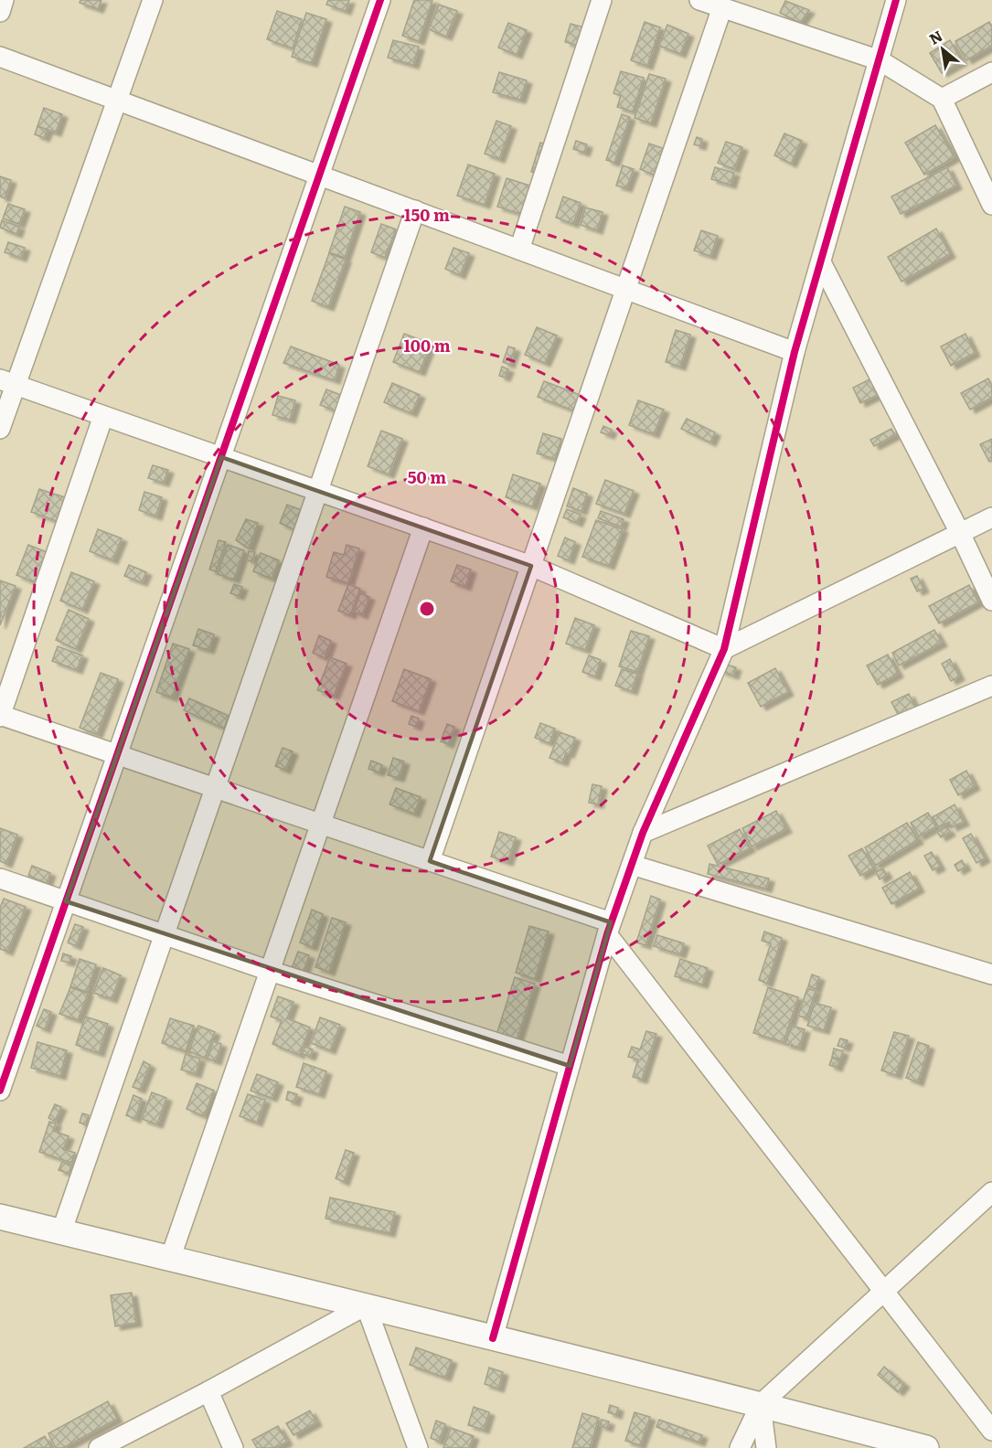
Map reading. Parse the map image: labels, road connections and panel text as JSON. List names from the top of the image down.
{
  "north": "top left",
  "rings": ["150 m", "100 m", "50 m"]
}
